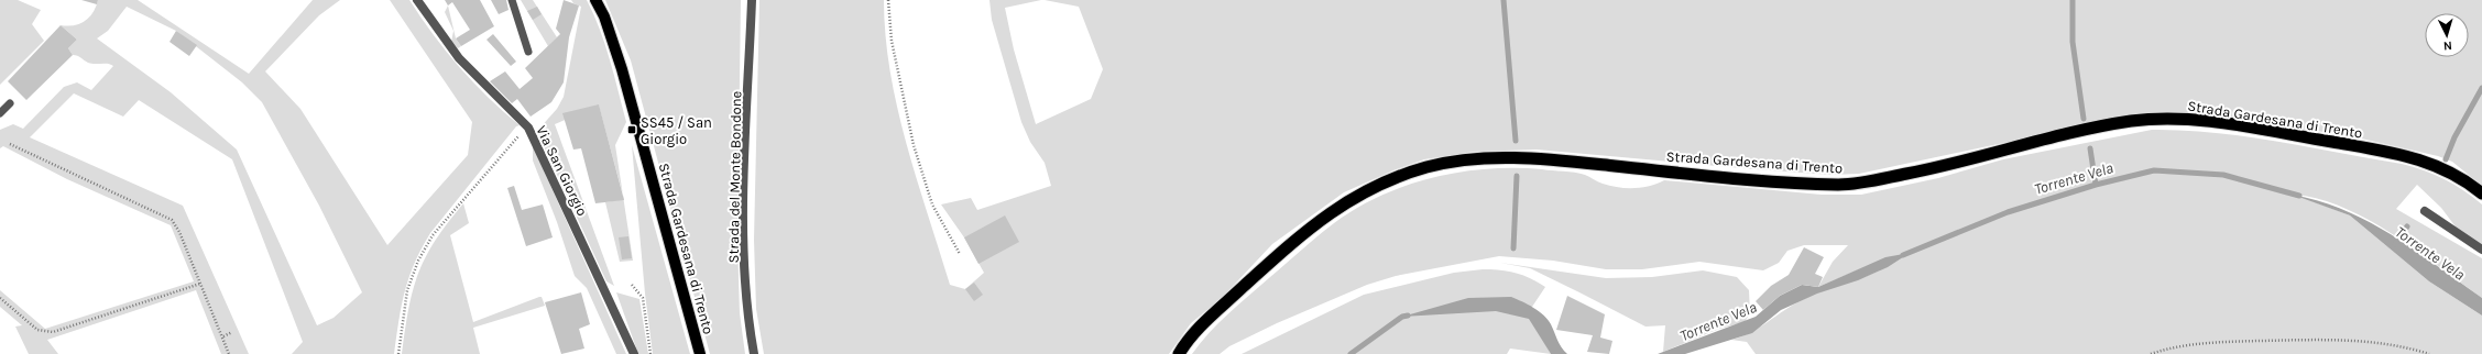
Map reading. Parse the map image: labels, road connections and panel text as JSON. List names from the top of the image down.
{
  "streets": {
    "highway": ["Strada Gardesana di Trento"],
    "street": ["Via San Giorgio", "Strada del Monte Bondone"]
  },
  "water": ["Torrente Vela"],
  "places": {
    "transit": ["SS45 / San Giorgio"]
  },
  "north": "bottom"
}
